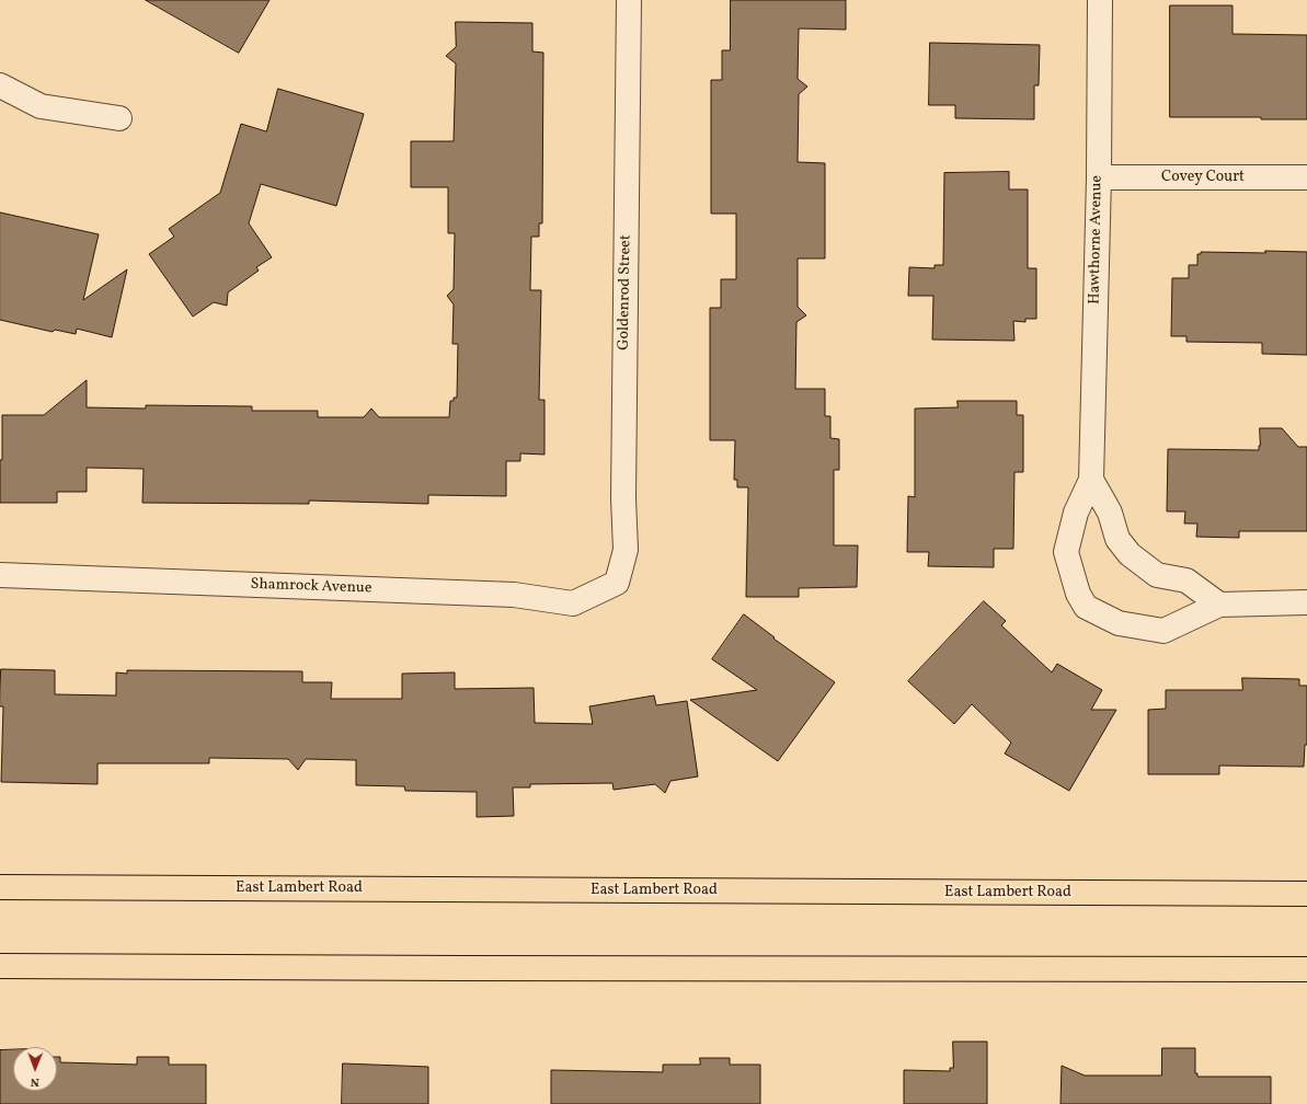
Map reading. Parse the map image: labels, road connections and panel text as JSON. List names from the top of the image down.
{
  "streets": {
    "main road": ["East Lambert Road"],
    "street": [
      "Covey Court",
      "Hawthorne Avenue",
      "Goldenrod Street",
      "Shamrock Avenue"
    ]
  },
  "crossings": [
    ["Covey Court", "Hawthorne Avenue"],
    ["Goldenrod Street", "Shamrock Avenue"]
  ],
  "north": "bottom"
}
